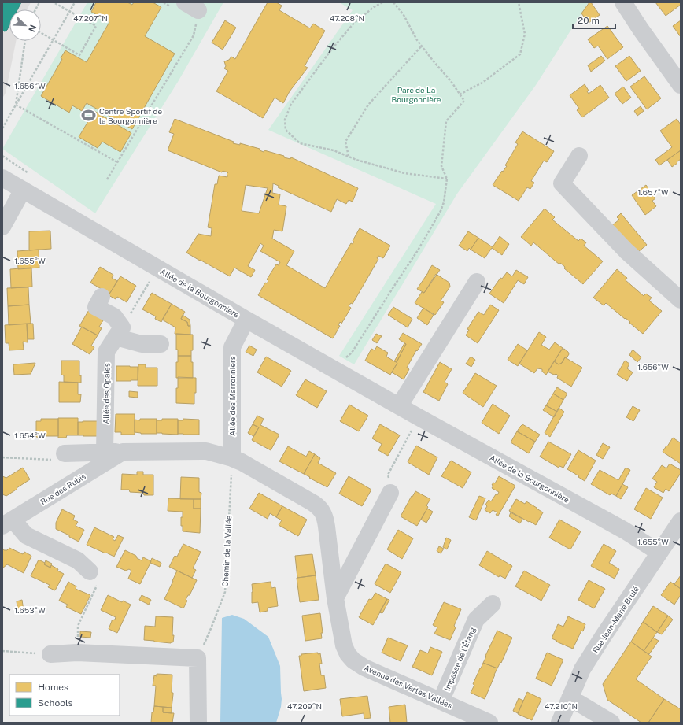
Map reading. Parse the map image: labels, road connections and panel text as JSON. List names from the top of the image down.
{
  "streets": {
    "street": [
      "Allée de la Bourgonnière",
      "Allée des Opales",
      "Allée des Marronniers",
      "Rue des Rubis",
      "Rue Jean-Marie Brulé",
      "Impasse de l'Étang",
      "Avenue des Vertes Vallées"
    ],
    "path": ["Chemin de la Vallée"]
  },
  "crossings": [
    ["Allée de la Bourgonnière", "Allée des Marronniers"],
    ["Allée de la Bourgonnière", "Rue Jean-Marie Brulé"],
    ["Allée des Marronniers", "Chemin de la Vallée"],
    ["Allée des Marronniers", "Avenue des Vertes Vallées"],
    ["Chemin de la Vallée", "Avenue des Vertes Vallées"],
    ["Impasse de l'Étang", "Avenue des Vertes Vallées"]
  ],
  "parks": ["Parc de La Bourgonnière"],
  "places": {
    "sports": ["Centre Sportif de la Bourgonnière"]
  },
  "legend": ["Homes", "Schools"],
  "scale_bar": "20 m",
  "north": "bottom right",
  "coordinates": [
    "47.207°N",
    "47.208°N",
    "1.656°W",
    "1.657°W",
    "1.655°W",
    "1.654°W",
    "1.653°W",
    "47.209°N",
    "47.210°N"
  ]
}
